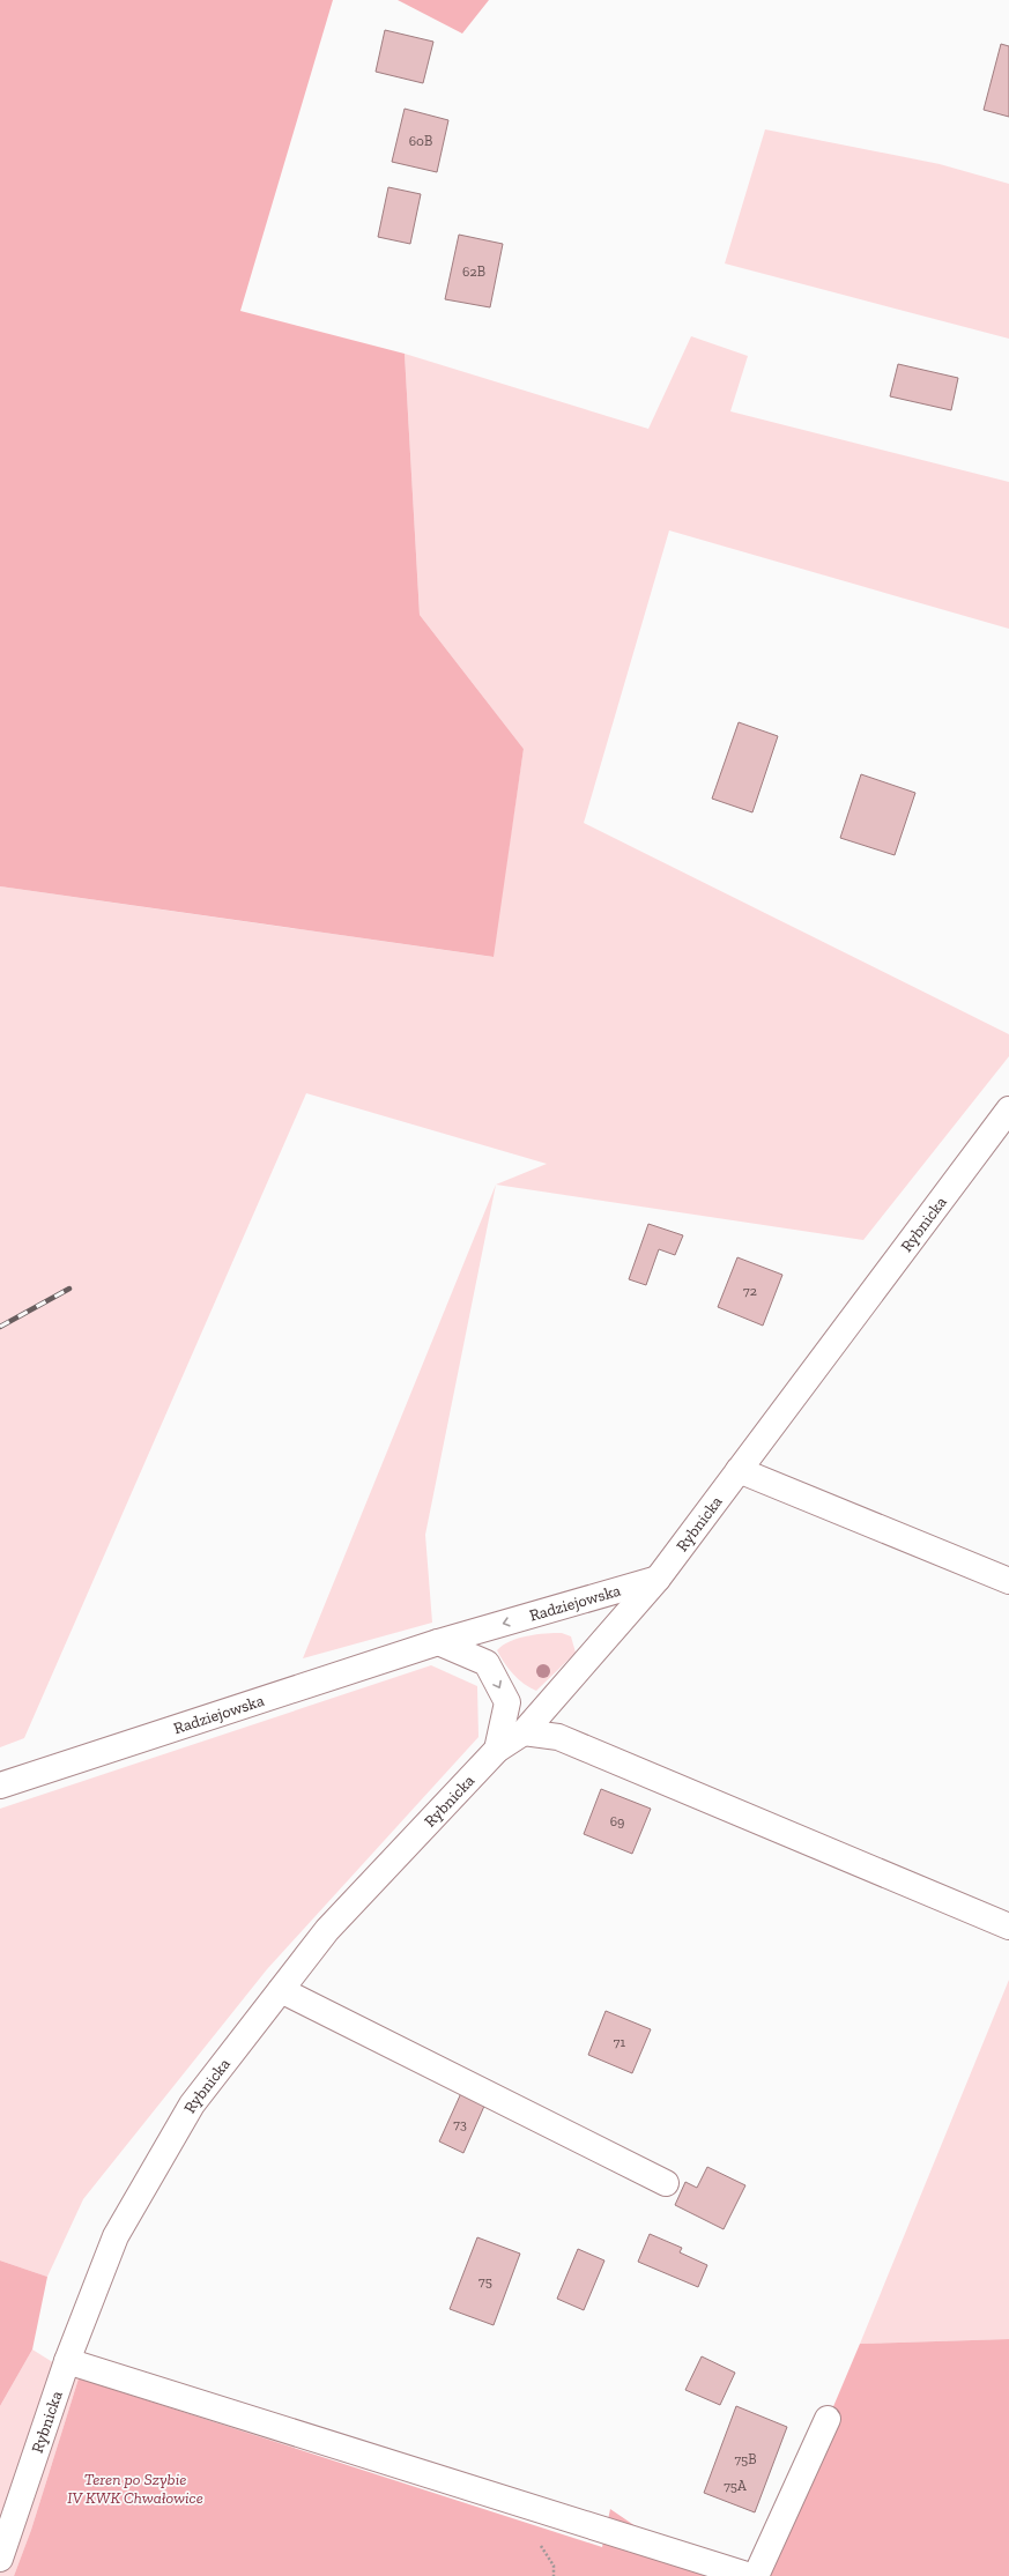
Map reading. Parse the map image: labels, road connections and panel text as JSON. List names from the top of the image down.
{
  "streets": {
    "street": ["Rybnicka", "Radziejowska"]
  },
  "crossings": [
    ["Rybnicka", "Radziejowska"]
  ],
  "parks": ["Teren po Szybie IV KWK Chwałowice"],
  "house_numbers": [
    "60B",
    "62B",
    "72",
    "69",
    "71",
    "73",
    "75",
    "75B",
    "75A"
  ]
}
